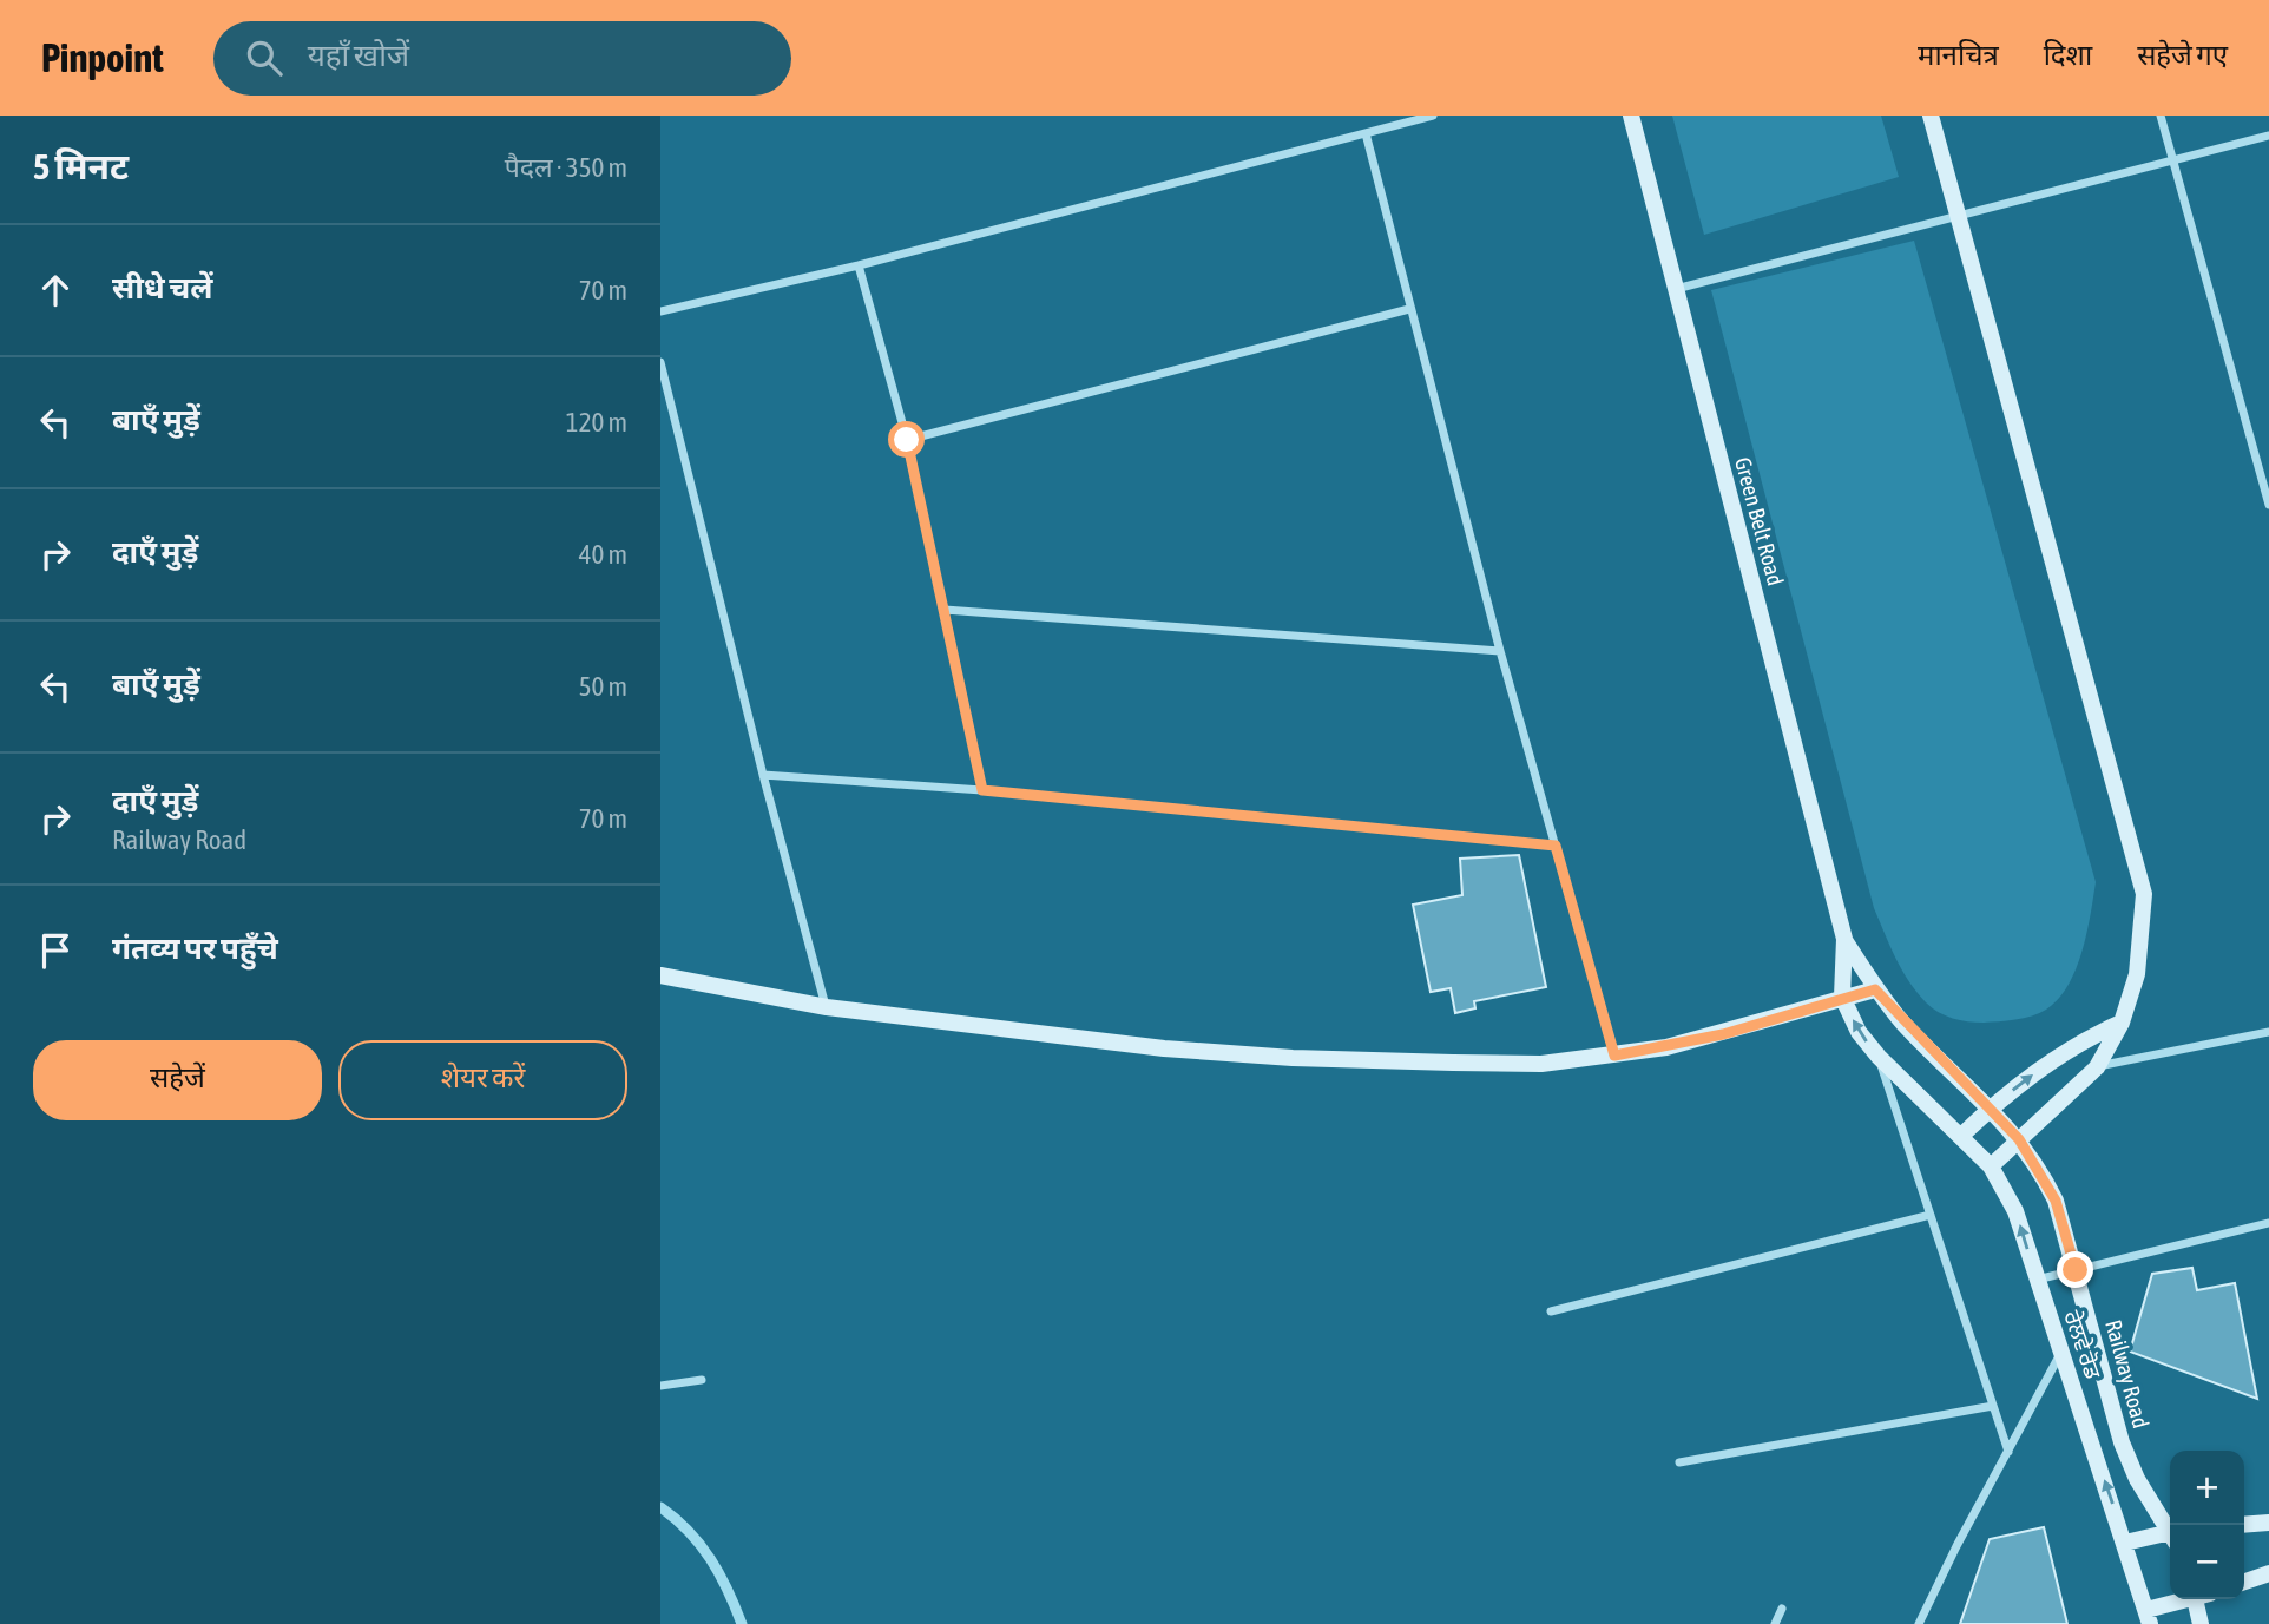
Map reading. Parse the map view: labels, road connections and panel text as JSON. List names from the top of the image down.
{
  "streets": {
    "street": ["Green Belt Road", "ਰੇਲਵੇ ਰੋਡ", "Railway Road"]
  },
  "crossings": [
    ["Green Belt Road", "ਰੇਲਵੇ ਰੋਡ"],
    ["Green Belt Road", "Railway Road"],
    ["ਰੇਲਵੇ ਰੋਡ", "Railway Road"]
  ],
  "page": {
    "header": "Pinpoint",
    "search": "यहाँ खोजें",
    "nav": ["मानचित्र", "दिशा", "सहेजे गए"],
    "heading": ["5 मिनट", "पैदल · 350 m"],
    "list": [
      ["सीधे चलें", "70 m"],
      ["बाएँ मुड़ें", "120 m"],
      ["दाएँ मुड़ें", "40 m"],
      ["बाएँ मुड़ें", "50 m"],
      ["दाएँ मुड़ें", "Railway Road", "70 m"],
      "गंतव्य पर पहुँचे"
    ],
    "buttons": ["सहेजें", "शेयर करें"],
    "map_buttons": ["+", "−"]
  }
}
